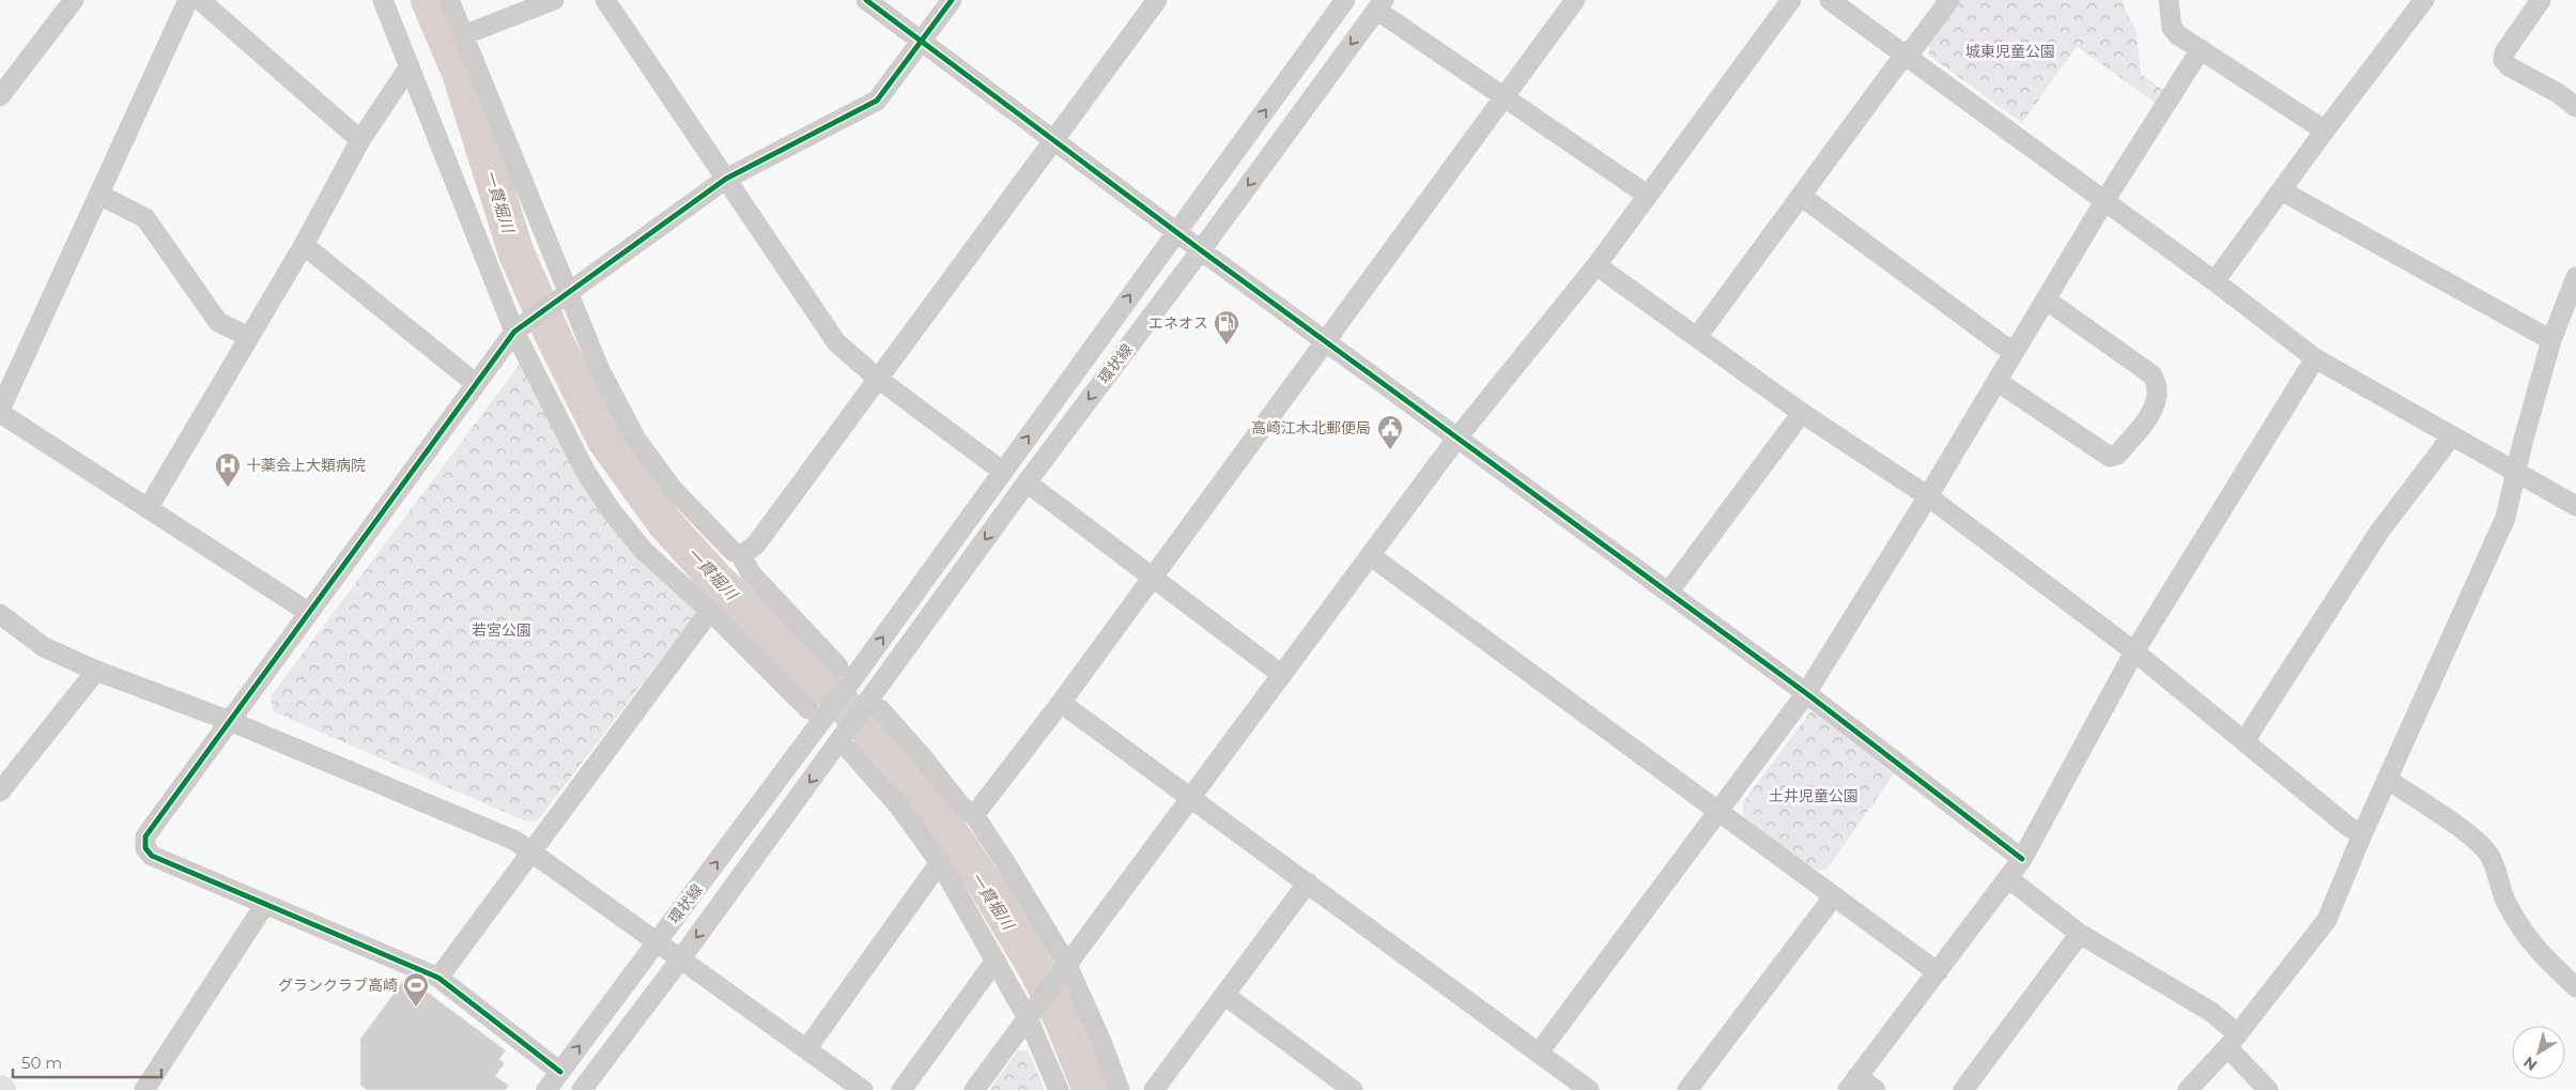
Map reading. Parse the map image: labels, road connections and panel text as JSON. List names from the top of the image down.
{
  "streets": {
    "street": ["環状線"]
  },
  "water": ["一貫堀川"],
  "parks": ["城東児童公園", "若宮公園", "土井児童公園"],
  "places": {
    "fuel station": ["エネオス"],
    "public building": ["高崎江木北郵便局"],
    "hospital": ["十薬会上大類病院"],
    "sports": ["グランクラブ高崎"]
  },
  "scale_bar": "50 m",
  "north": "bottom left"
}
